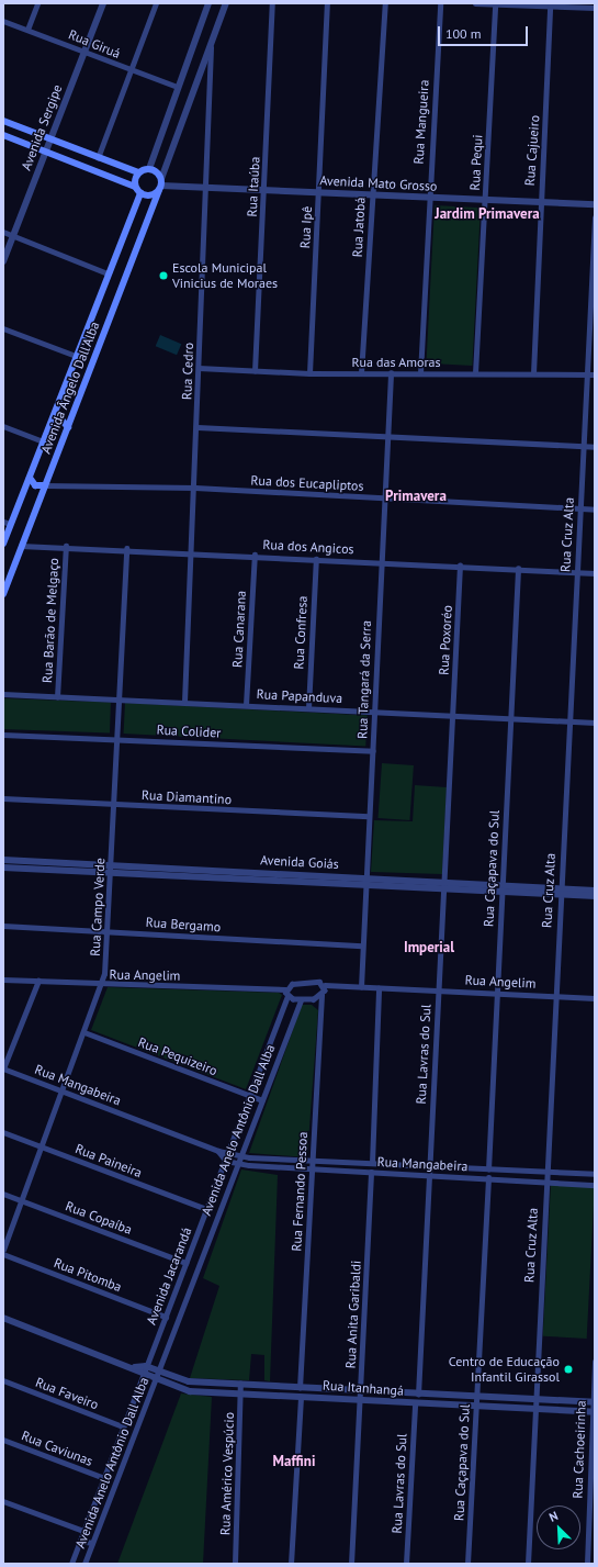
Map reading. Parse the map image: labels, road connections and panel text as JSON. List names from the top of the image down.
{
  "streets": {
    "main road": ["Avenida Ângelo Dall'Alba"],
    "street": [
      "Rua Giruá",
      "Rua Mangueira",
      "Avenida Sergipe",
      "Rua Cajueiro",
      "Rua Pequi",
      "Avenida Mato Grosso",
      "Rua Itaúba",
      "Rua Ipê",
      "Rua Jatobá",
      "Rua das Amoras",
      "Rua Cedro",
      "Rua dos Eucapliptos",
      "Rua Cruz Alta",
      "Rua dos Angicos",
      "Rua Barão de Melgaço",
      "Rua Canarana",
      "Rua Confresa",
      "Rua Poxoréo",
      "Rua Tangará da Serra",
      "Rua Papanduva",
      "Rua Colider",
      "Rua Diamantino",
      "Avenida Goiás",
      "Rua Caçapava do Sul",
      "Rua Campo Verde",
      "Rua Bergamo",
      "Rua Angelim",
      "Rua Lavras do Sul",
      "Rua Pequizeiro",
      "Rua Mangabeira",
      "Avenida Anelo Antônio Dall Alba",
      "Rua Paineira",
      "Rua Fernando Pessoa",
      "Rua Copaíba",
      "Rua Pitomba",
      "Avenida Jacarandá",
      "Rua Anita Garibaldi",
      "Rua Itanhangá",
      "Rua Faveiro",
      "Rua Caviunas",
      "Rua Cachoeirinha",
      "Rua Américo Vespúcio"
    ]
  },
  "crossings": [
    ["Rua Giruá", "Avenida Sergipe"],
    ["Rua Mangueira", "Avenida Mato Grosso"],
    ["Rua Mangueira", "Rua das Amoras"],
    ["Rua Cajueiro", "Avenida Mato Grosso"],
    ["Rua Cajueiro", "Rua das Amoras"],
    ["Rua Pequi", "Avenida Mato Grosso"],
    ["Rua Pequi", "Rua das Amoras"],
    ["Avenida Mato Grosso", "Rua Itaúba"],
    ["Avenida Mato Grosso", "Rua Ipê"],
    ["Avenida Mato Grosso", "Rua Jatobá"],
    ["Avenida Mato Grosso", "Rua Cedro"],
    ["Avenida Mato Grosso", "Avenida Ângelo Dall'Alba"],
    ["Rua Itaúba", "Rua das Amoras"],
    ["Rua Ipê", "Rua das Amoras"],
    ["Rua Jatobá", "Rua das Amoras"],
    ["Rua das Amoras", "Rua Cedro"],
    ["Rua das Amoras", "Rua Cruz Alta"],
    ["Rua das Amoras", "Rua Tangará da Serra"],
    ["Rua Cedro", "Avenida Ângelo Dall'Alba"],
    ["Rua Cedro", "Rua dos Eucapliptos"],
    ["Rua Cedro", "Rua dos Angicos"],
    ["Rua Cedro", "Rua Papanduva"],
    ["Avenida Ângelo Dall'Alba", "Rua dos Eucapliptos"],
    ["Avenida Ângelo Dall'Alba", "Rua dos Angicos"],
    ["Rua dos Eucapliptos", "Rua Cruz Alta"],
    ["Rua dos Eucapliptos", "Rua Tangará da Serra"],
    ["Rua Cruz Alta", "Rua dos Angicos"],
    ["Rua Cruz Alta", "Rua Papanduva"],
    ["Rua Cruz Alta", "Avenida Goiás"],
    ["Rua Cruz Alta", "Rua Angelim"],
    ["Rua Cruz Alta", "Rua Mangabeira"],
    ["Rua Cruz Alta", "Rua Itanhangá"],
    ["Rua dos Angicos", "Rua Barão de Melgaço"],
    ["Rua dos Angicos", "Rua Canarana"],
    ["Rua dos Angicos", "Rua Confresa"],
    ["Rua dos Angicos", "Rua Poxoréo"],
    ["Rua dos Angicos", "Rua Tangará da Serra"],
    ["Rua dos Angicos", "Rua Caçapava do Sul"],
    ["Rua dos Angicos", "Rua Campo Verde"],
    ["Rua Barão de Melgaço", "Rua Papanduva"],
    ["Rua Canarana", "Rua Papanduva"],
    ["Rua Confresa", "Rua Papanduva"],
    ["Rua Poxoréo", "Rua Papanduva"],
    ["Rua Poxoréo", "Rua Lavras do Sul"],
    ["Rua Tangará da Serra", "Rua Papanduva"],
    ["Rua Tangará da Serra", "Rua Colider"],
    ["Rua Tangará da Serra", "Rua Diamantino"],
    ["Rua Tangará da Serra", "Avenida Goiás"],
    ["Rua Tangará da Serra", "Rua Bergamo"],
    ["Rua Tangará da Serra", "Rua Angelim"],
    ["Rua Papanduva", "Rua Caçapava do Sul"],
    ["Rua Papanduva", "Rua Campo Verde"],
    ["Rua Papanduva", "Rua Lavras do Sul"],
    ["Rua Colider", "Rua Campo Verde"],
    ["Rua Diamantino", "Rua Campo Verde"],
    ["Avenida Goiás", "Rua Caçapava do Sul"],
    ["Avenida Goiás", "Rua Campo Verde"],
    ["Avenida Goiás", "Rua Lavras do Sul"],
    ["Rua Caçapava do Sul", "Rua Angelim"],
    ["Rua Caçapava do Sul", "Rua Mangabeira"],
    ["Rua Caçapava do Sul", "Rua Itanhangá"],
    ["Rua Campo Verde", "Rua Bergamo"],
    ["Rua Campo Verde", "Rua Angelim"],
    ["Rua Campo Verde", "Rua Pequizeiro"],
    ["Rua Campo Verde", "Rua Mangabeira"],
    ["Rua Campo Verde", "Rua Paineira"],
    ["Rua Campo Verde", "Rua Copaíba"],
    ["Rua Angelim", "Rua Lavras do Sul"],
    ["Rua Angelim", "Rua Fernando Pessoa"],
    ["Rua Lavras do Sul", "Rua Mangabeira"],
    ["Rua Lavras do Sul", "Rua Itanhangá"],
    ["Rua Pequizeiro", "Avenida Anelo Antônio Dall Alba"],
    ["Rua Pequizeiro", "Avenida Jacarandá"],
    ["Rua Mangabeira", "Avenida Anelo Antônio Dall Alba"],
    ["Rua Mangabeira", "Rua Fernando Pessoa"],
    ["Rua Mangabeira", "Avenida Jacarandá"],
    ["Rua Mangabeira", "Rua Anita Garibaldi"],
    ["Avenida Anelo Antônio Dall Alba", "Rua Itanhangá"],
    ["Rua Paineira", "Avenida Jacarandá"],
    ["Rua Fernando Pessoa", "Rua Itanhangá"],
    ["Rua Copaíba", "Avenida Jacarandá"],
    ["Rua Pitomba", "Avenida Jacarandá"],
    ["Avenida Jacarandá", "Rua Itanhangá"],
    ["Avenida Jacarandá", "Rua Faveiro"],
    ["Avenida Jacarandá", "Rua Caviunas"],
    ["Rua Anita Garibaldi", "Rua Itanhangá"],
    ["Rua Itanhangá", "Rua Cachoeirinha"],
    ["Rua Itanhangá", "Rua Américo Vespúcio"]
  ],
  "districts": [
    "Jardim Primavera",
    "Primavera",
    "Imperial",
    "Maffini"
  ],
  "places": ["Escola Municipal Vinicius de Moraes", "Centro de Educação Infantil Girassol"],
  "scale_bar": "100 m",
  "north": "top left"
}
